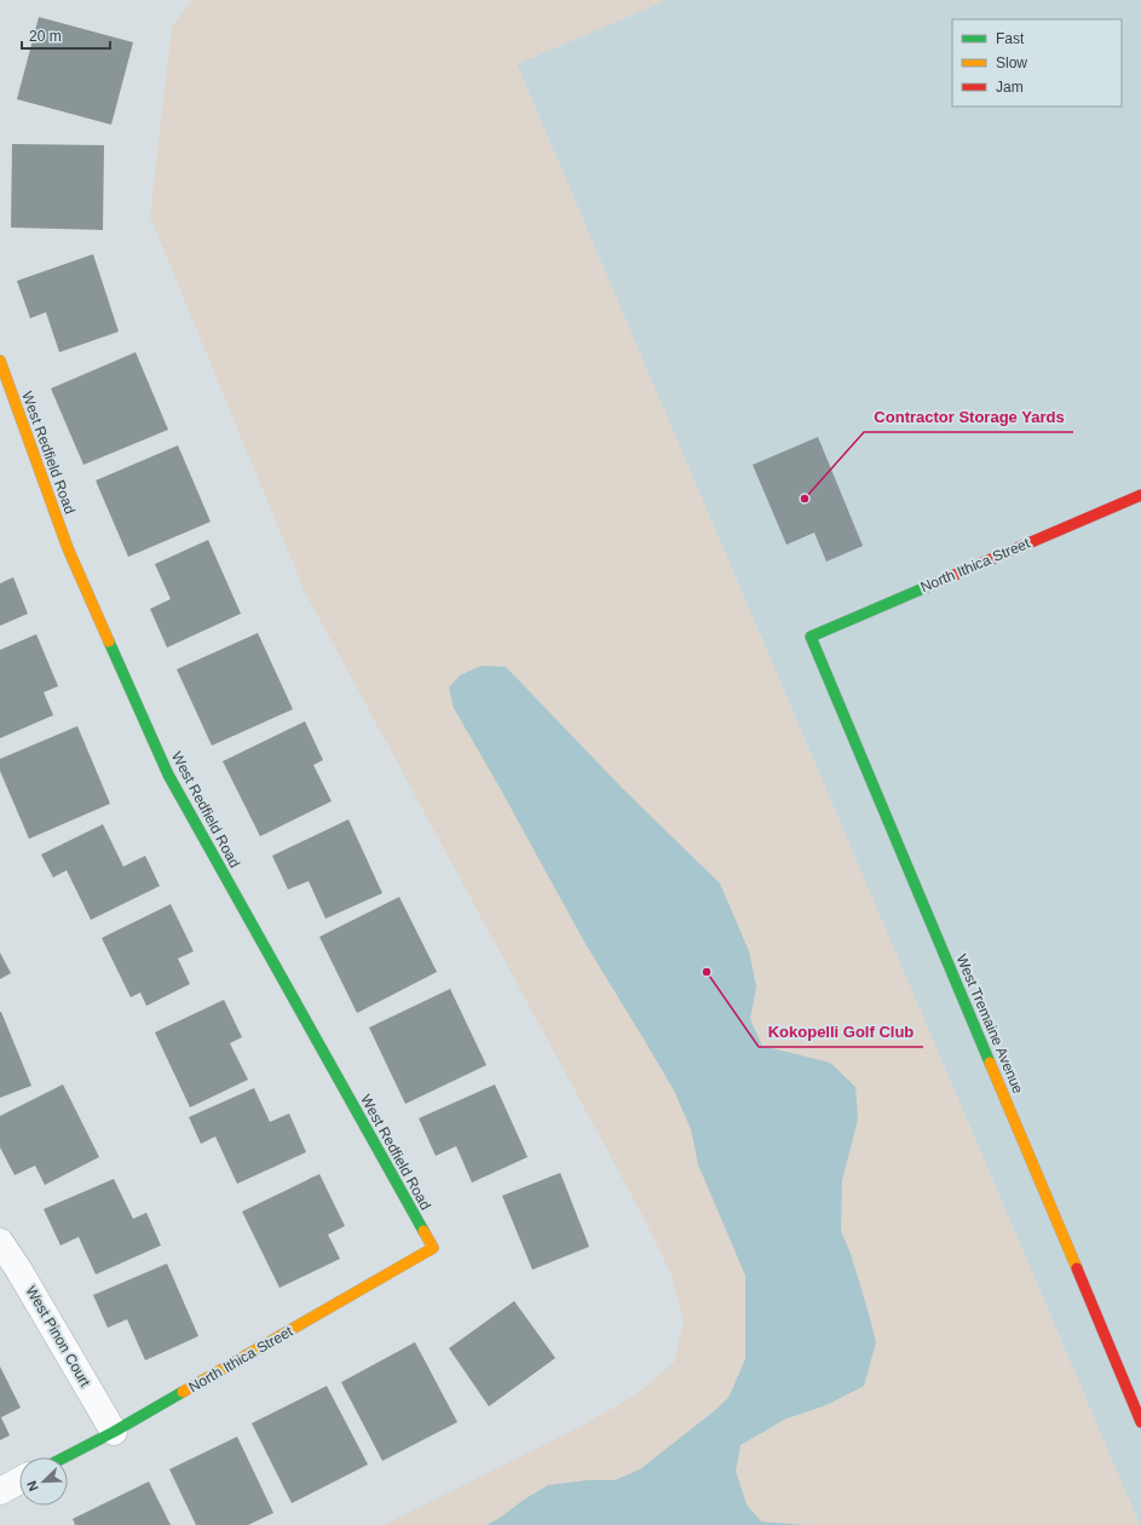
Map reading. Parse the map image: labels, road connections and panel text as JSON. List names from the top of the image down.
{
  "streets": {
    "street": [
      "West Redfield Road",
      "North Ithica Street",
      "West Tremaine Avenue",
      "West Pinon Court"
    ]
  },
  "crossings": [
    ["West Redfield Road", "North Ithica Street"],
    ["North Ithica Street", "West Tremaine Avenue"],
    ["North Ithica Street", "West Pinon Court"]
  ],
  "places": ["Contractor Storage Yards", "Kokopelli Golf Club"],
  "legend": ["Fast", "Slow", "Jam"],
  "scale_bar": "20 m",
  "north": "bottom left"
}
